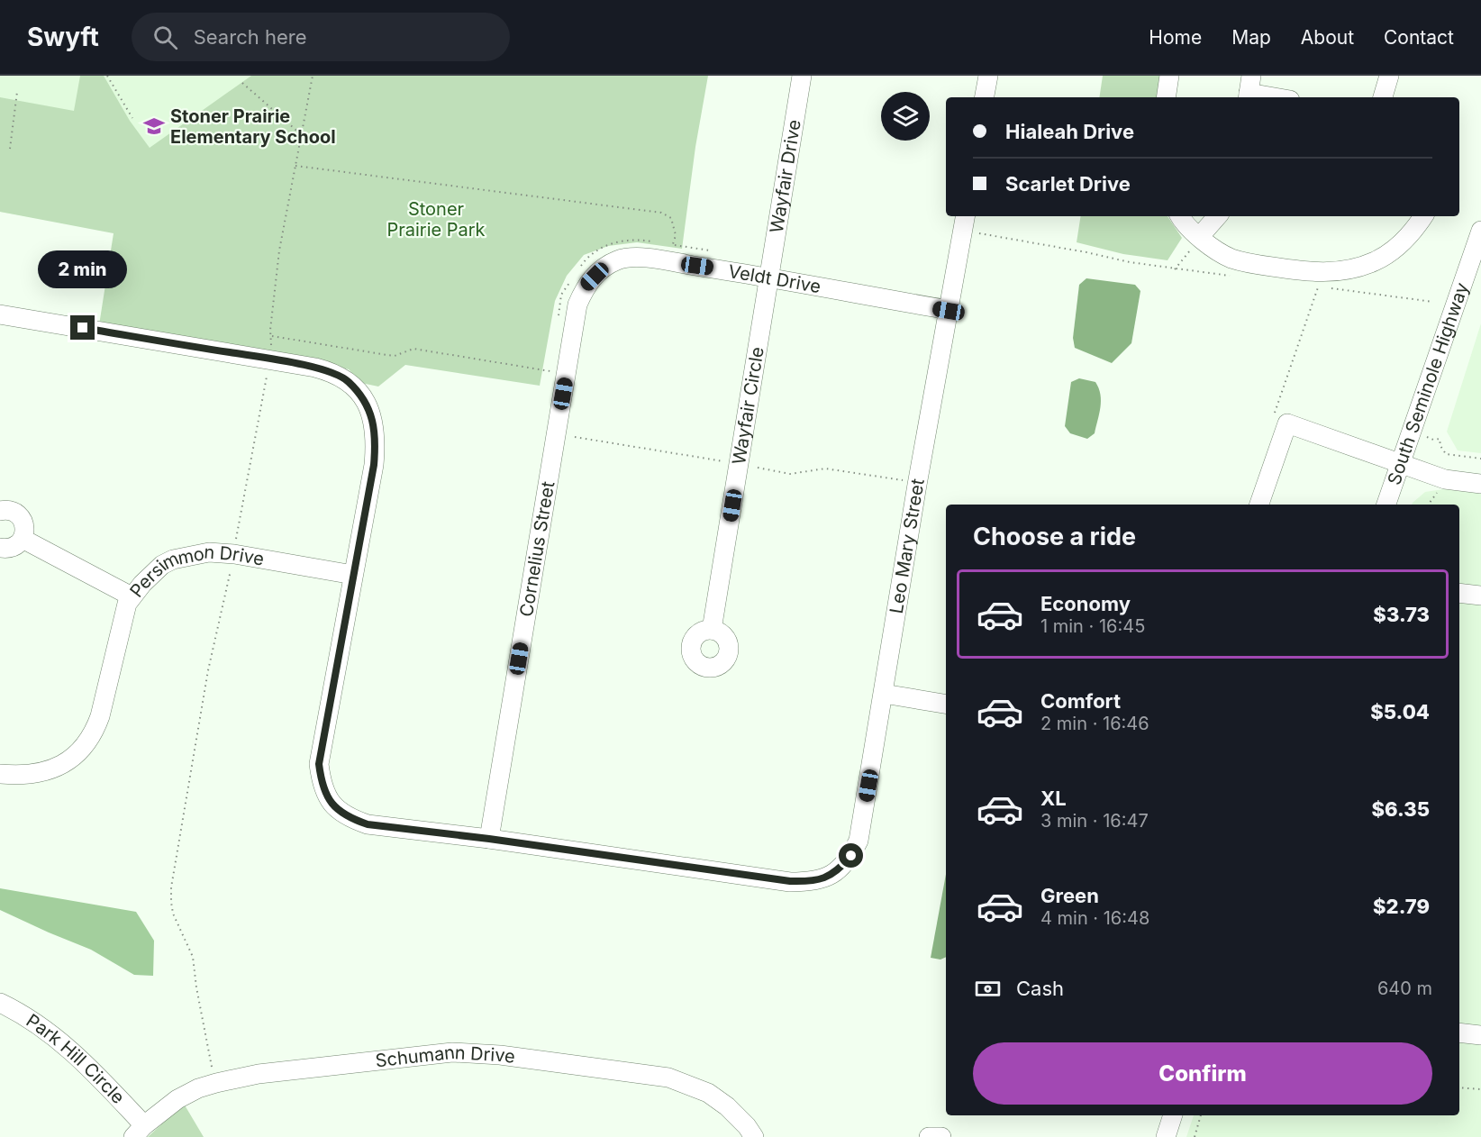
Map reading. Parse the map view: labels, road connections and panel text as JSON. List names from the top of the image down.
{
  "streets": {
    "street": [
      "Wayfair Drive",
      "Veldt Drive",
      "South Seminole Highway",
      "Wayfair Circle",
      "Leo Mary Street",
      "Cornelius Street",
      "Persimmon Drive",
      "Schumann Drive",
      "Park Hill Circle"
    ]
  },
  "crossings": [
    ["Wayfair Drive", "Veldt Drive"],
    ["Wayfair Drive", "Wayfair Circle"],
    ["Veldt Drive", "Wayfair Circle"],
    ["Veldt Drive", "Leo Mary Street"],
    ["Veldt Drive", "Cornelius Street"],
    ["Leo Mary Street", "Cornelius Street"],
    ["Schumann Drive", "Park Hill Circle"]
  ],
  "parks": ["Stoner Prairie Park"],
  "places": {
    "school or university": ["Stoner Prairie Elementary School"]
  },
  "page": {
    "header": "Swyft",
    "search": "Search here",
    "nav": [
      "Home",
      "Map",
      "About",
      "Contact"
    ],
    "banner": ["Hialeah Drive", "Scarlet Drive"],
    "bubble": "2 min",
    "heading": "Choose a ride",
    "list": [
      {
        "name": "Economy",
        "note": "1 min · 16:45",
        "value": "$3.73"
      },
      {
        "name": "Comfort",
        "note": "2 min · 16:46",
        "value": "$5.04"
      },
      {
        "name": "XL",
        "note": "3 min · 16:47",
        "value": "$6.35"
      },
      {
        "name": "Green",
        "note": "4 min · 16:48",
        "value": "$2.79"
      }
    ],
    "pay": ["Cash", "640 m"],
    "buttons": "Confirm"
  }
}
